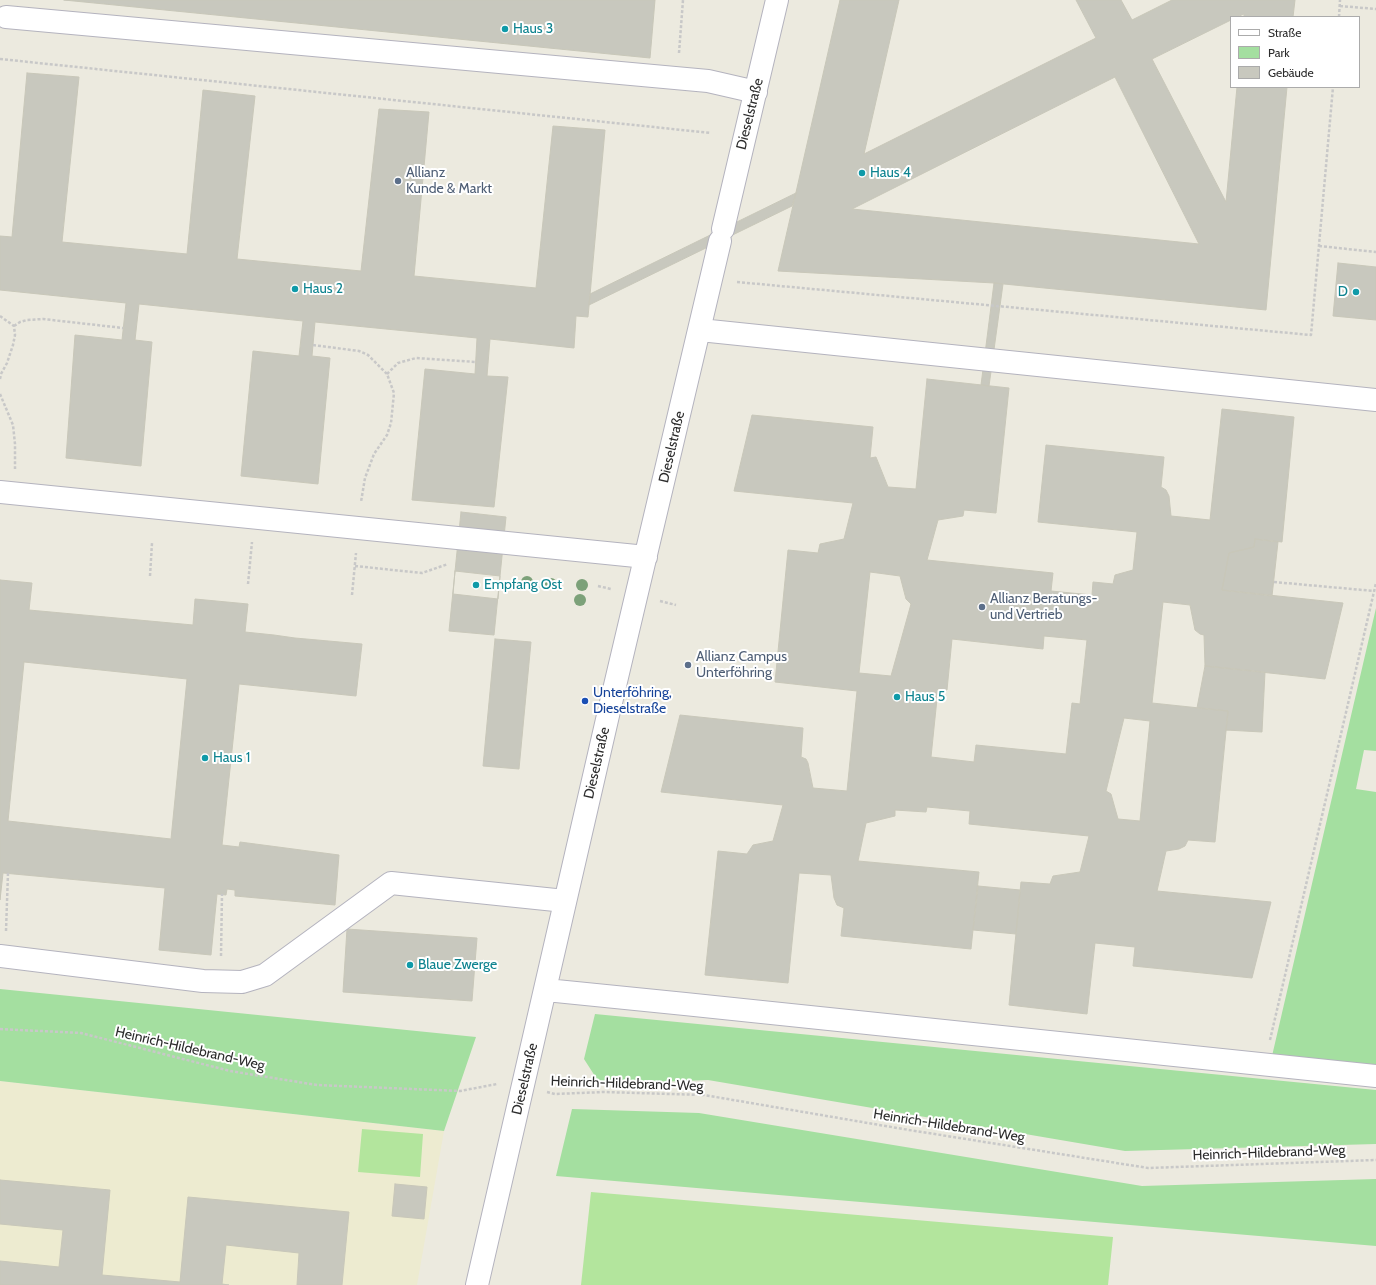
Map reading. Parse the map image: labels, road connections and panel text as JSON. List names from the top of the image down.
{
  "streets": {
    "street": ["Dieselstraße"],
    "path": ["Heinrich-Hildebrand-Weg"]
  },
  "crossings": [
    ["Dieselstraße", "Heinrich-Hildebrand-Weg"]
  ],
  "places": [
    "Haus 3",
    "Haus 4",
    "Allianz Kunde & Markt",
    "Haus 2",
    "D",
    "Empfang Ost",
    "Allianz Beratungs- und Vertrieb",
    "Allianz Campus Unterföhring",
    "Haus 5",
    "Unterföhring, Dieselstraße",
    "Haus 1",
    "Blaue Zwerge"
  ],
  "legend": ["Straße", "Park", "Gebäude"]
}
